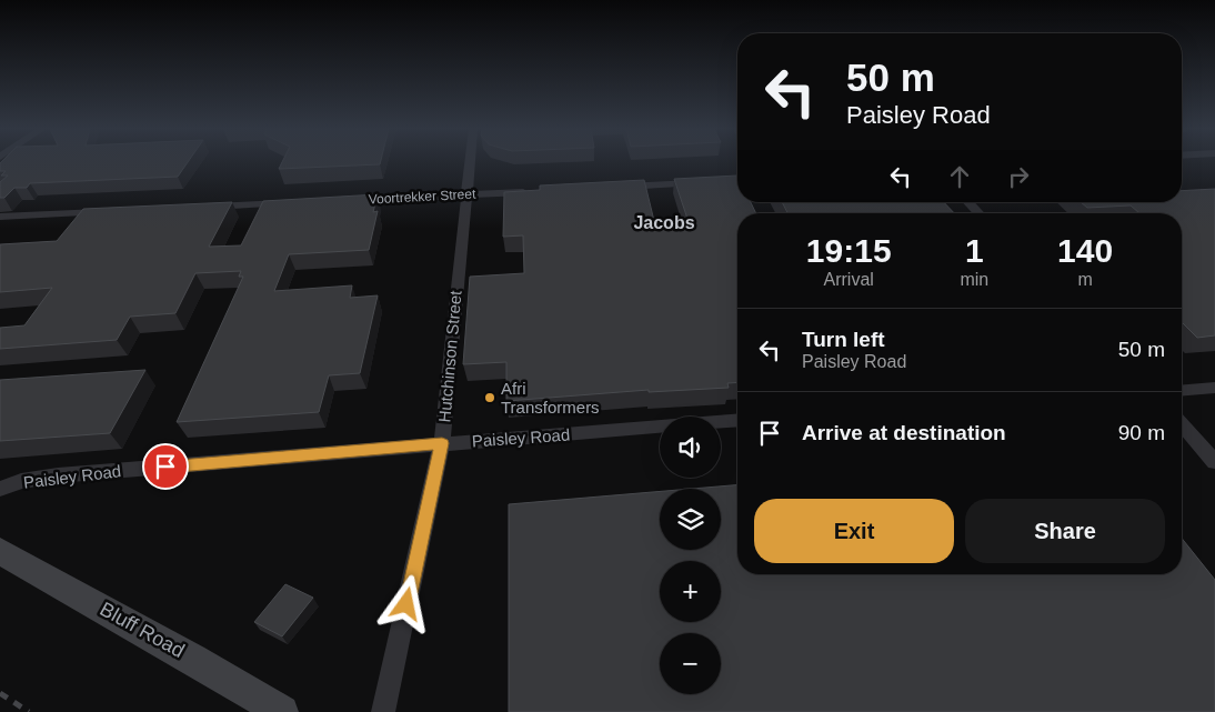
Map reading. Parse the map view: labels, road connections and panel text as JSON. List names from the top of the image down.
{
  "streets": {
    "main road": ["Bluff Road"],
    "street": ["Voortrekker Street", "Hutchinson Street", "Paisley Road"]
  },
  "crossings": [
    ["Voortrekker Street", "Hutchinson Street"],
    ["Hutchinson Street", "Paisley Road"]
  ],
  "districts": ["Jacobs"],
  "places": ["Afri Transformers"],
  "page": {
    "turn": ["50 m", "Paisley Road"],
    "eta": [
      "19:15",
      "Arrival",
      "1",
      "min",
      "140",
      "m"
    ],
    "list": [
      {
        "name": "Turn left",
        "note": "Paisley Road",
        "value": "50 m"
      },
      {
        "name": "Arrive at destination",
        "value": "90 m"
      }
    ],
    "map_buttons": ["+", "−"],
    "buttons": ["Exit", "Share"]
  }
}
